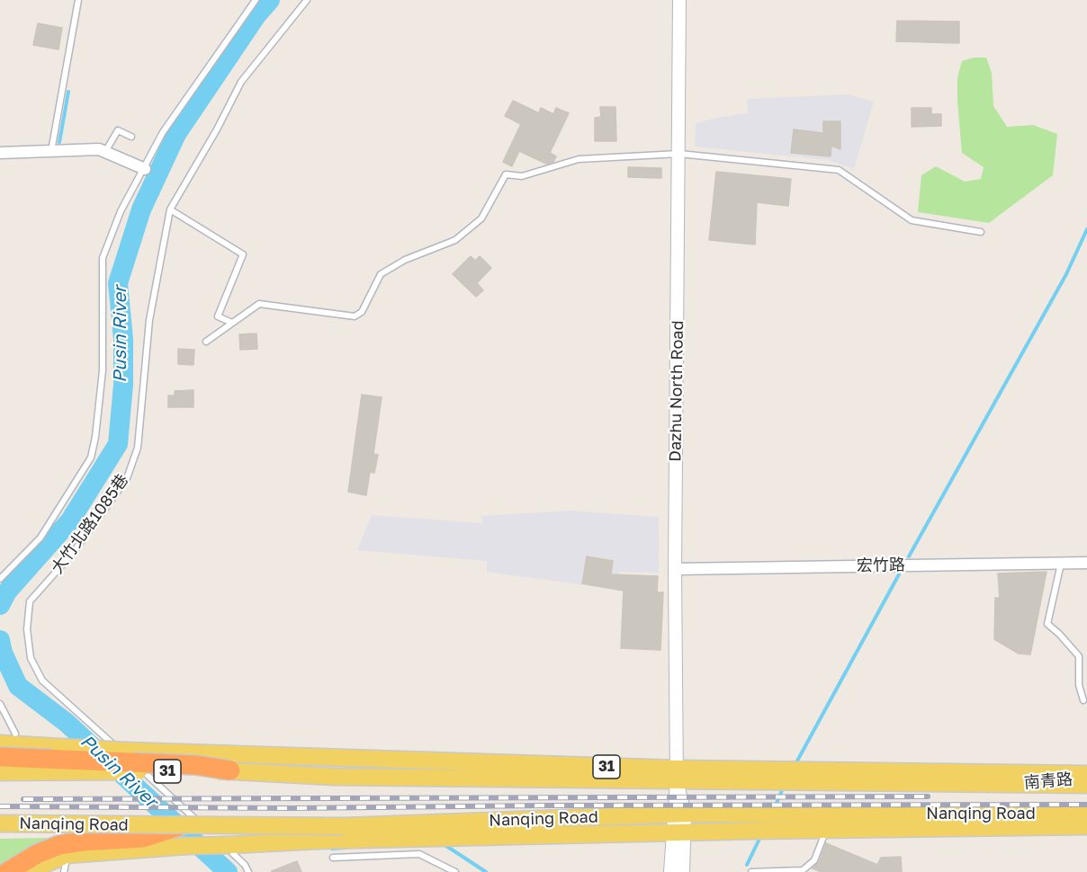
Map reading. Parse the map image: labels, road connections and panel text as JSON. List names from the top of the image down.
{
  "streets": {
    "main road": ["31", "南青路", "Nanqing Road"],
    "street": ["Dazhu North Road", "宏竹路"],
    "lane": ["大竹北路1085巷"]
  },
  "crossings": [
    ["Dazhu North Road", "宏竹路"],
    ["Dazhu North Road", "31"],
    ["Dazhu North Road", "Nanqing Road"],
    ["31", "南青路"],
    ["31", "Nanqing Road"],
    ["南青路", "Nanqing Road"]
  ],
  "water": ["Pusin River"]
}
